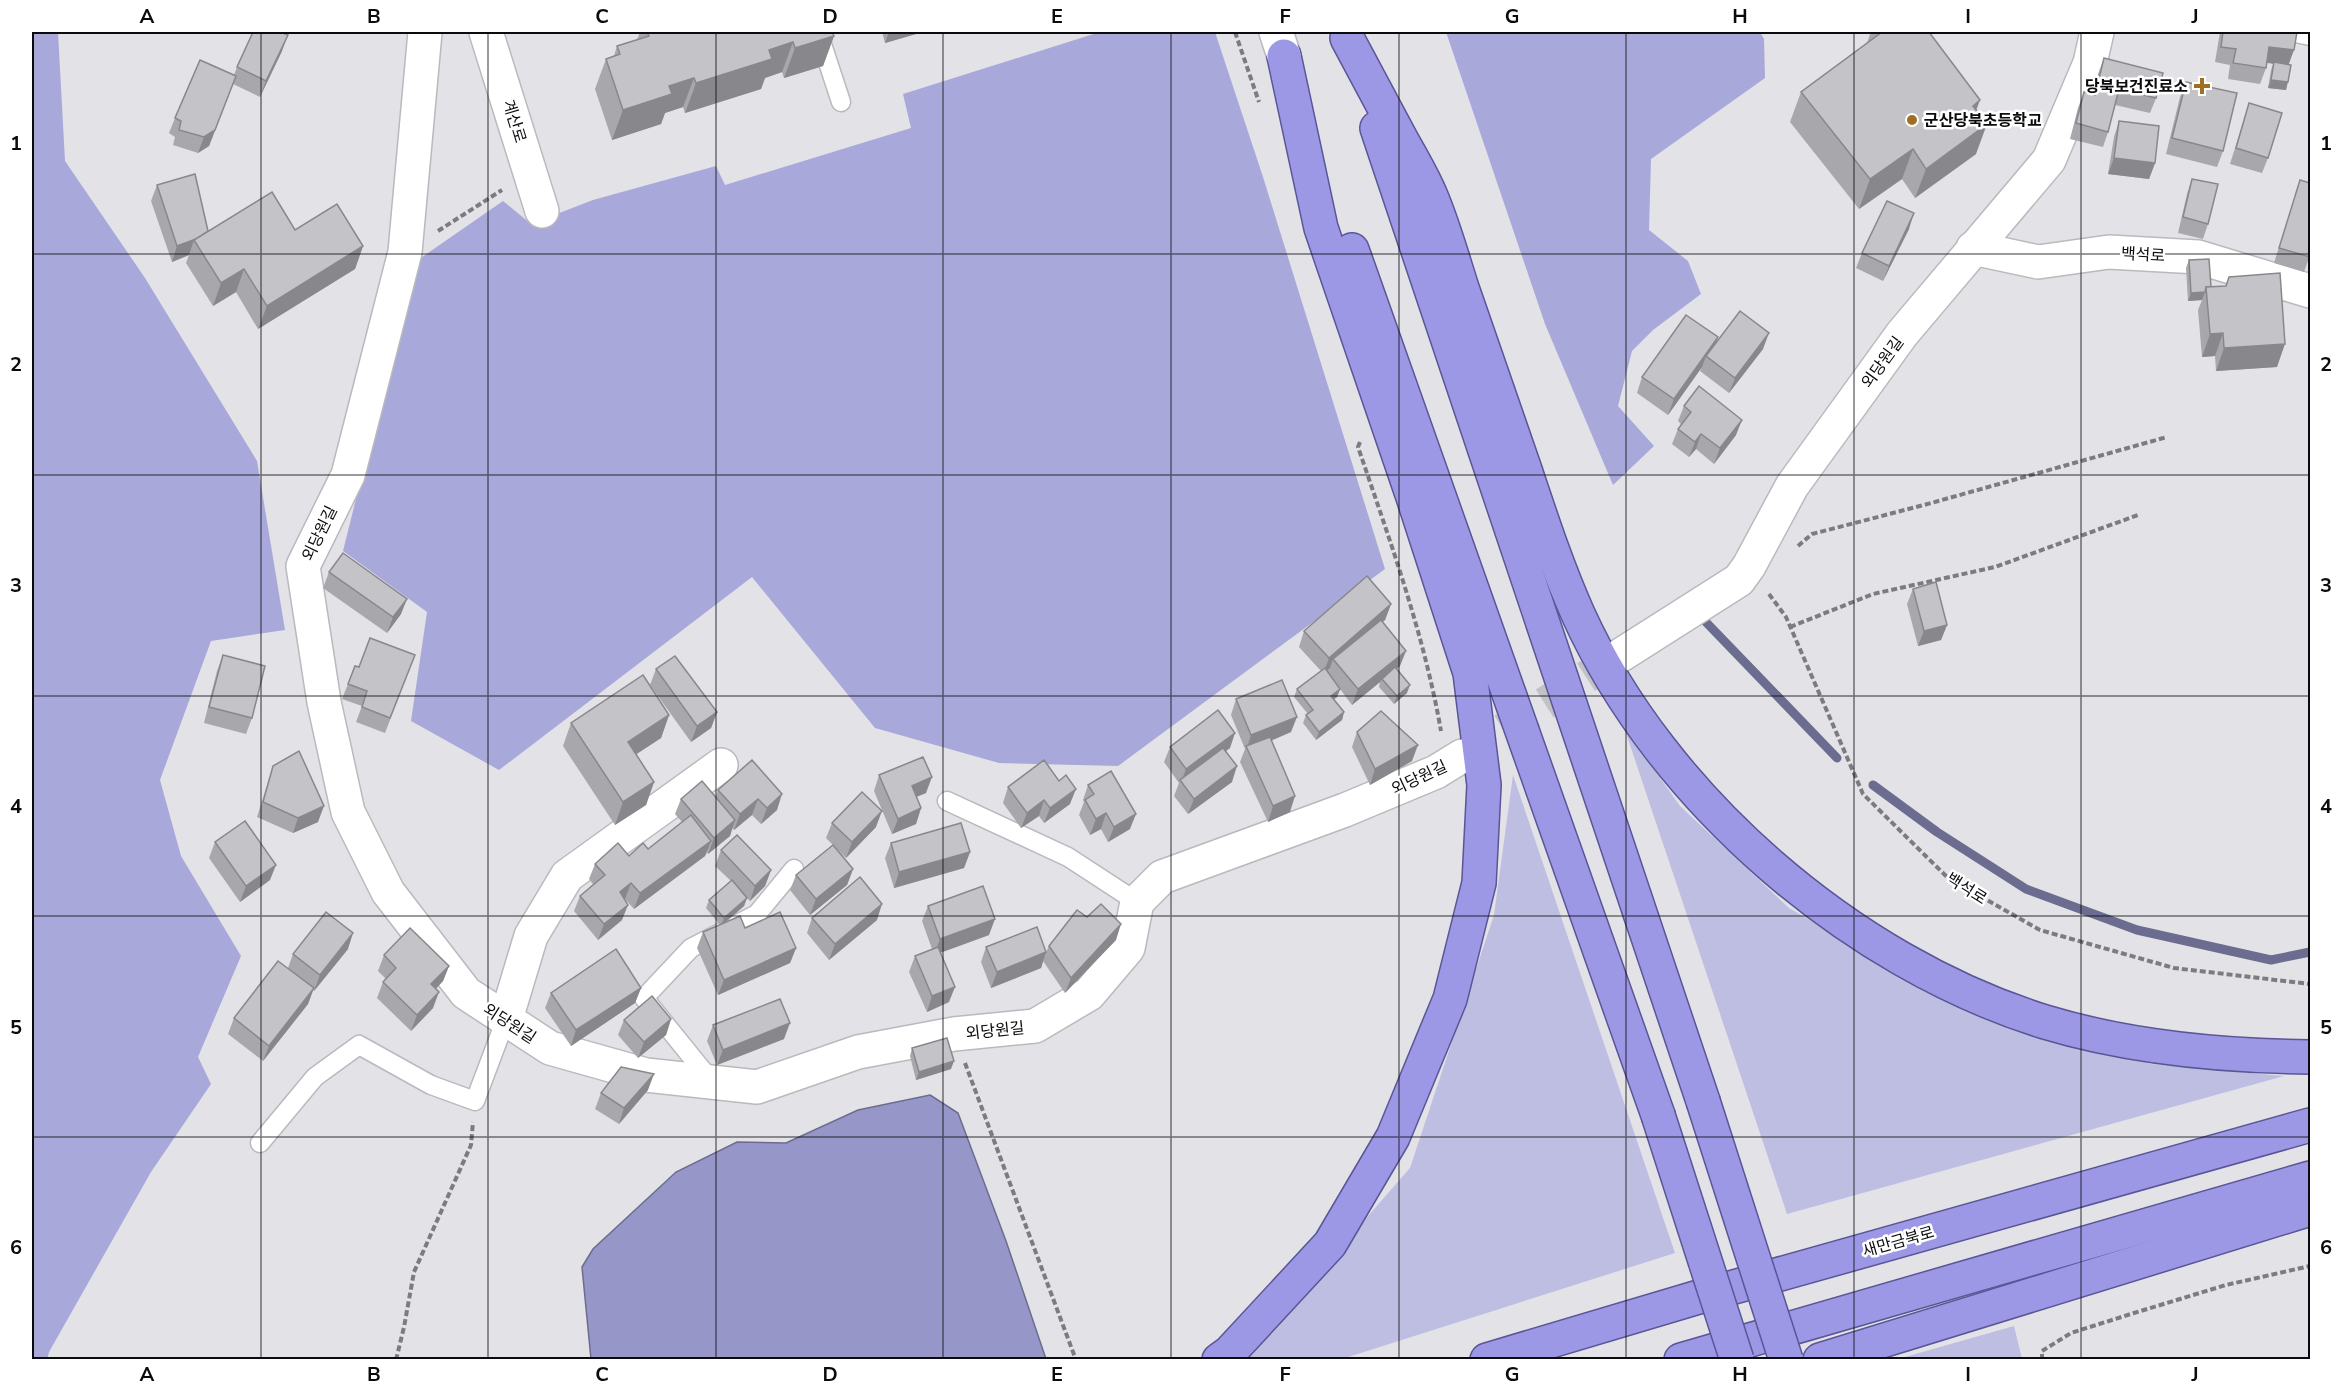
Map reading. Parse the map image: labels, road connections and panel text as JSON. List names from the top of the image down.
{
  "streets": {
    "highway": ["새만금북로"],
    "street": ["계산로", "백석로", "외당원길"]
  },
  "crossings": [
    ["백석로", "외당원길"]
  ],
  "places": {
    "health": ["당북보건진료소"],
    "other": ["군산당북초등학교"]
  },
  "grid": {
    "columns": [
      "A",
      "B",
      "C",
      "D",
      "E",
      "F",
      "G",
      "H",
      "I",
      "J"
    ],
    "rows": [
      "1",
      "2",
      "3",
      "4",
      "5",
      "6"
    ]
  }
}
